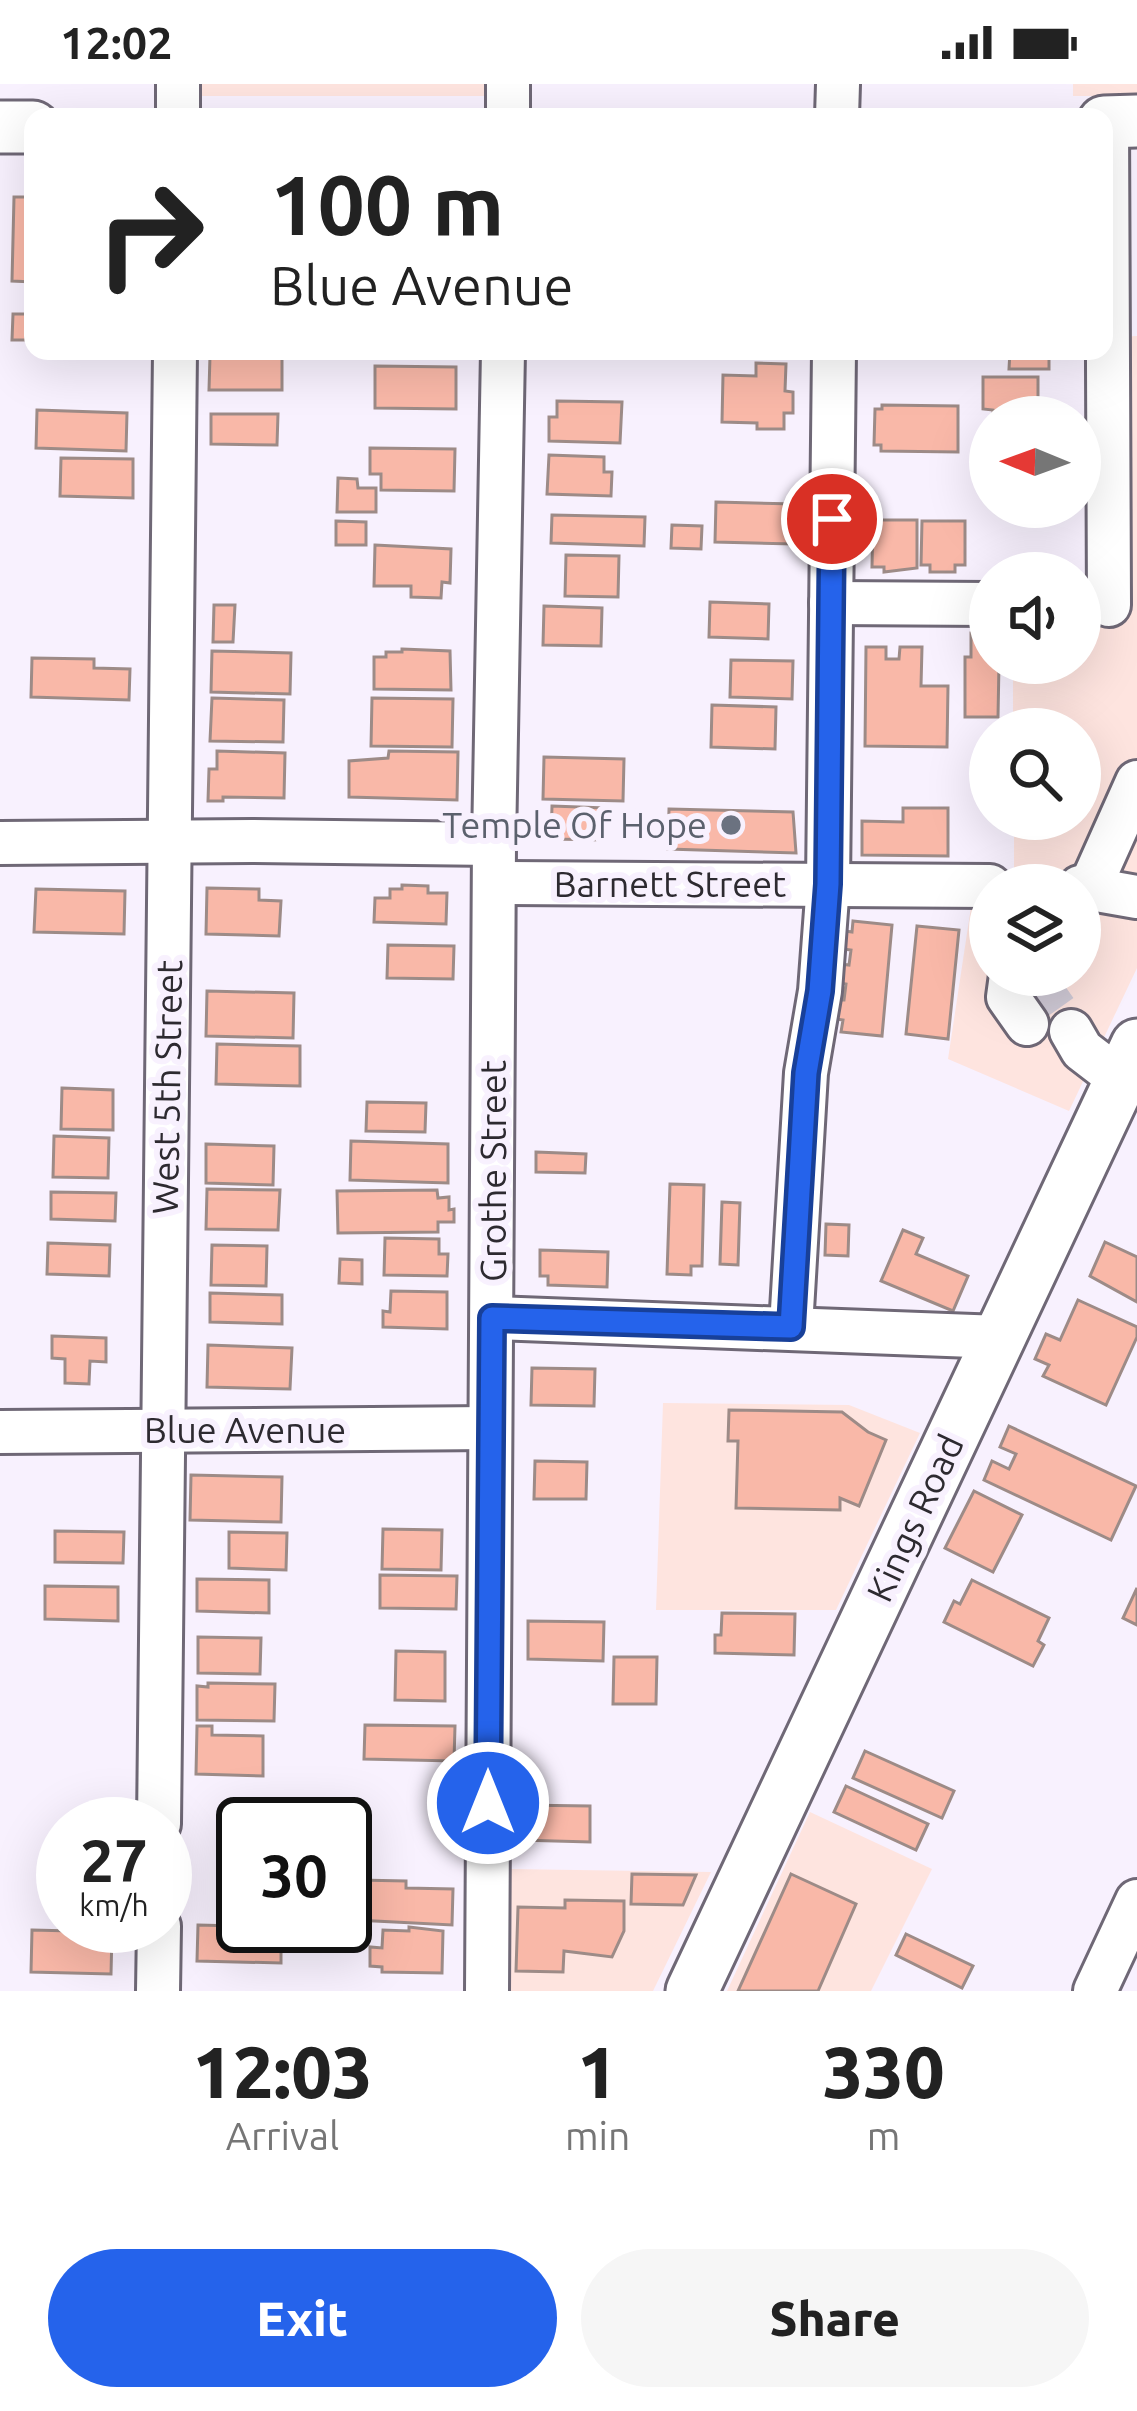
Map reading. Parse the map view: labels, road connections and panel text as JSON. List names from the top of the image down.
{
  "streets": {
    "main road": ["Kings Road"],
    "street": [
      "Barnett Street",
      "West 5th Street",
      "Grothe Street",
      "Blue Avenue"
    ]
  },
  "crossings": [
    ["Barnett Street", "West 5th Street"],
    ["Barnett Street", "Grothe Street"],
    ["West 5th Street", "Blue Avenue"],
    ["Grothe Street", "Blue Avenue"]
  ],
  "places": ["Temple Of Hope"],
  "north": "left",
  "page": {
    "status": "12:02",
    "turn": ["100 m", "Blue Avenue"],
    "speed": "27 km/h",
    "limit": "30",
    "eta": [
      "12:03",
      "Arrival",
      "1",
      "min",
      "330",
      "m"
    ],
    "buttons": ["Exit", "Share"]
  }
}
